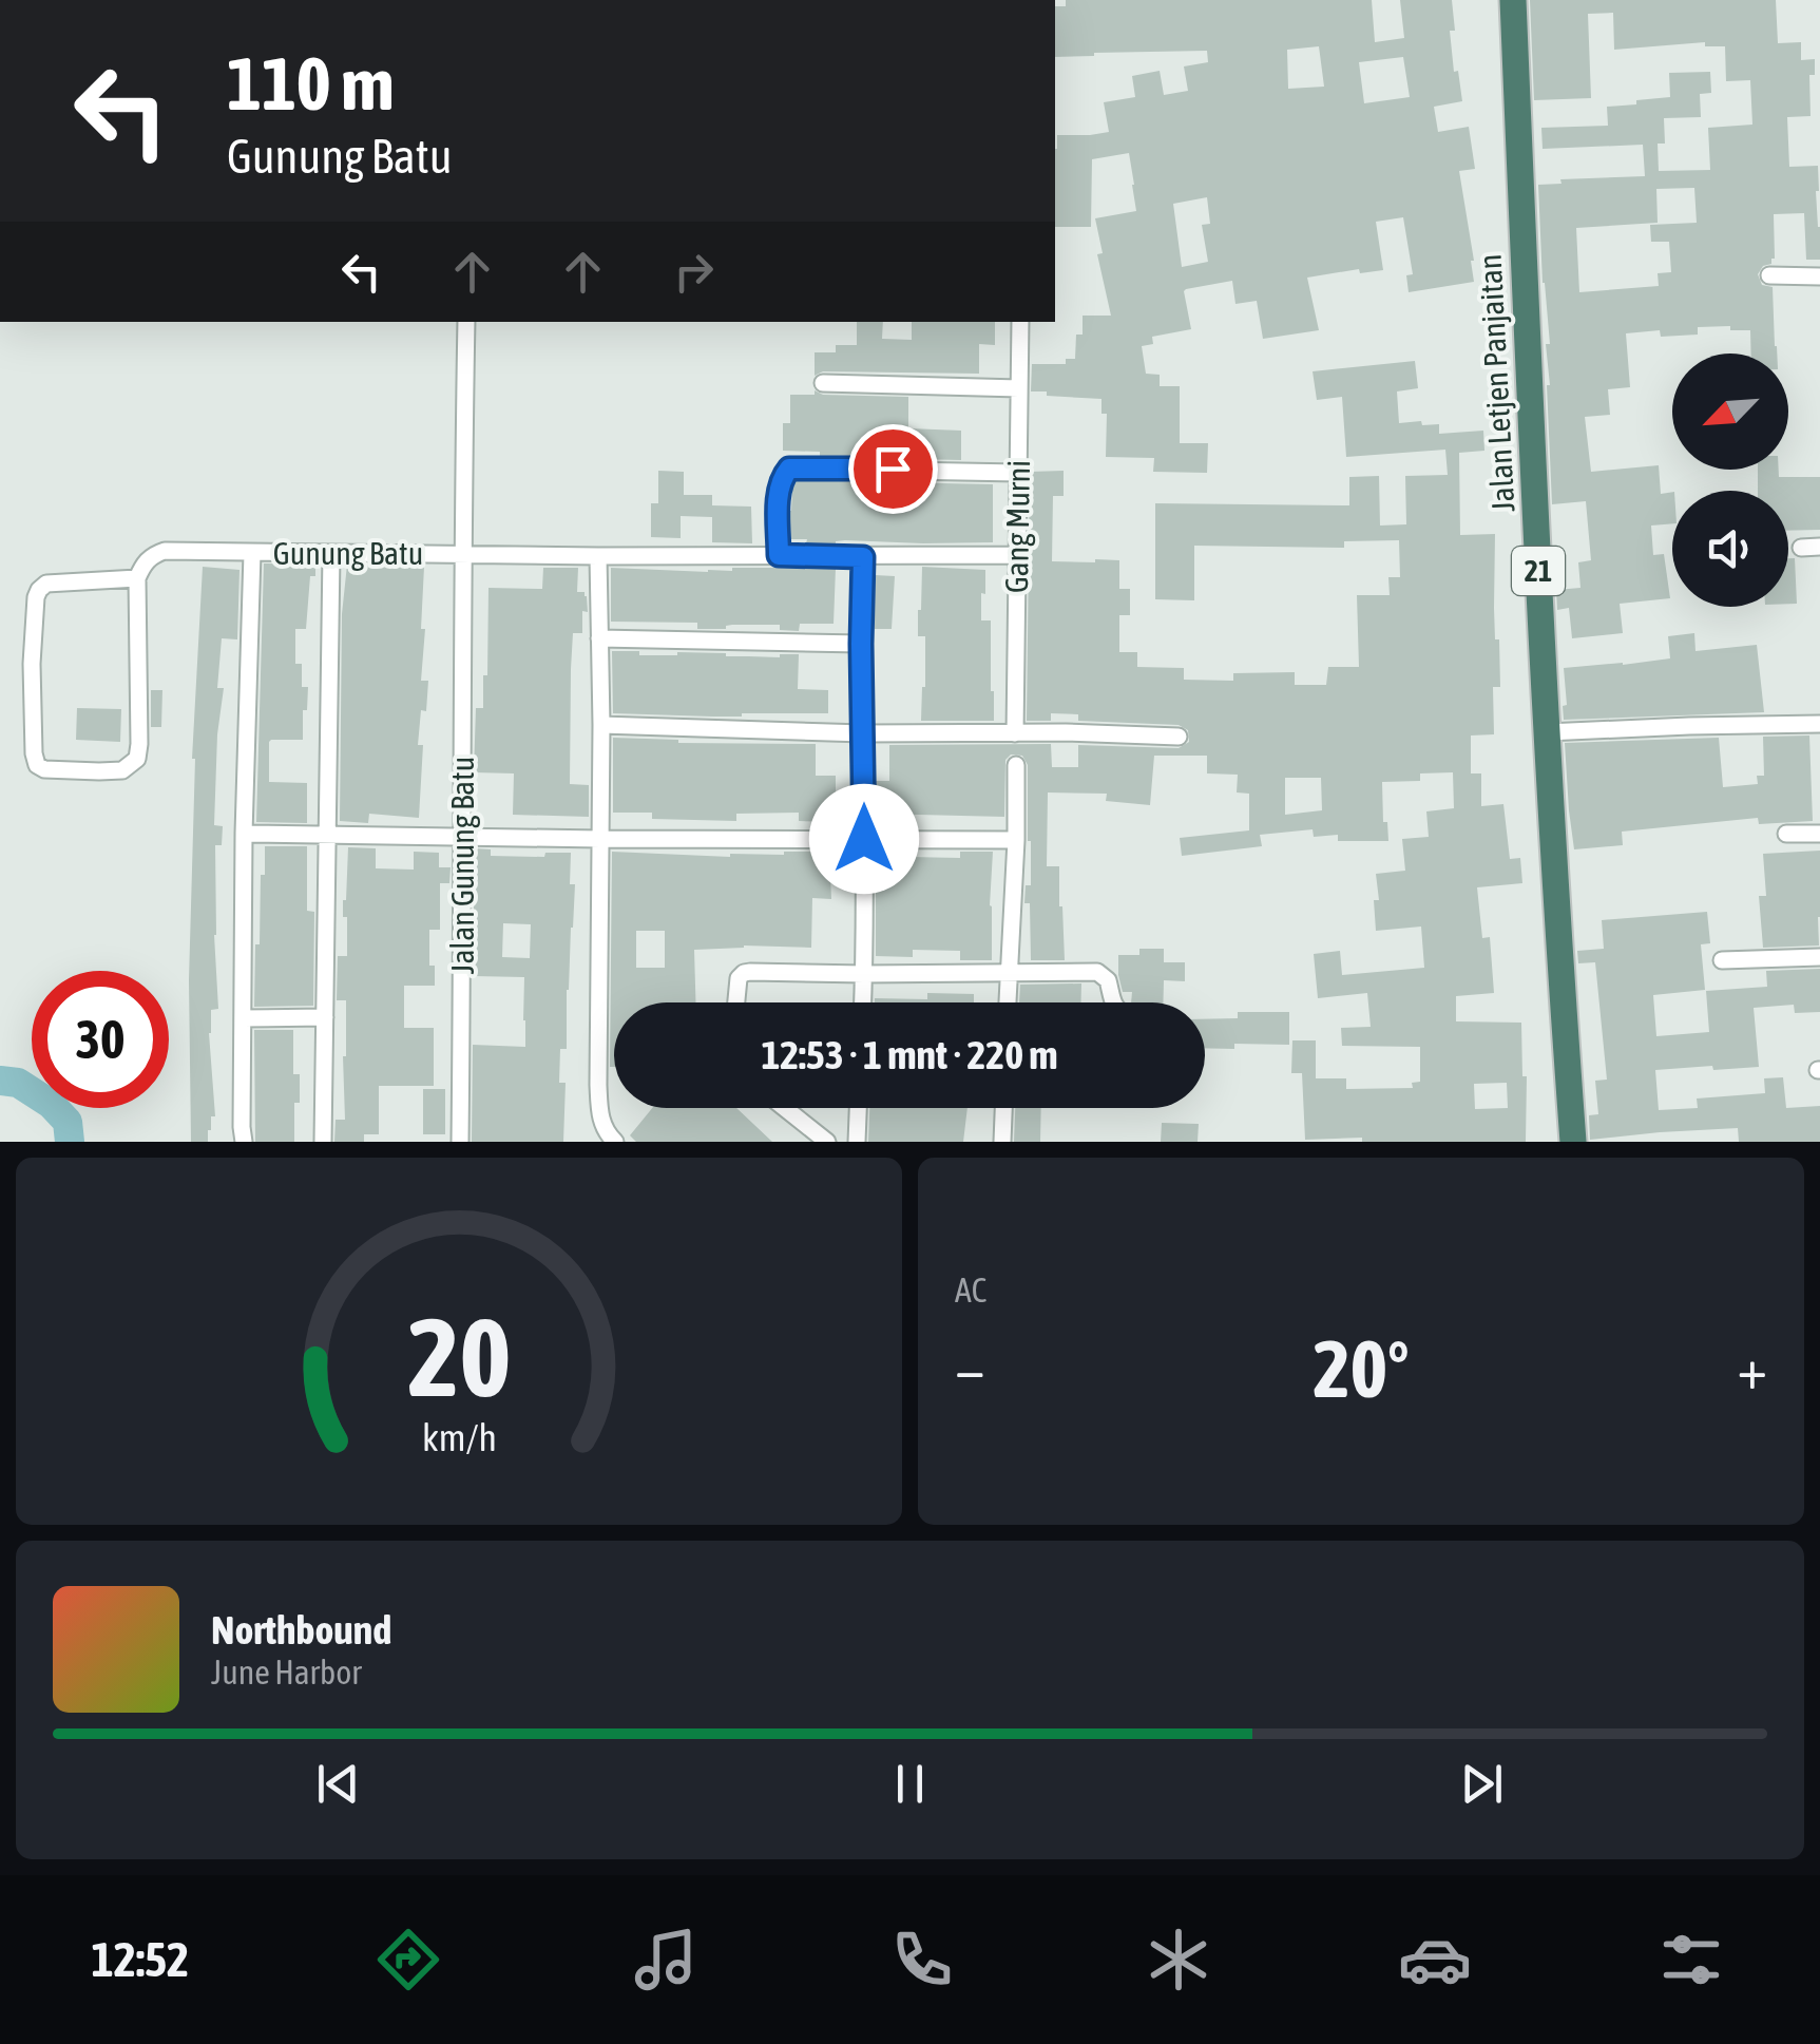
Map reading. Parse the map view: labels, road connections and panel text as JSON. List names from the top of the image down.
{
  "streets": {
    "highway": ["Jalan Letjen Panjaitan", "21"],
    "street": ["Gang Murni", "Gunung Batu", "Jalan Gunung Batu"]
  },
  "crossings": [
    ["Gang Murni", "Gunung Batu"],
    ["Gunung Batu", "Jalan Gunung Batu"]
  ],
  "north": "bottom left",
  "page": {
    "turn": ["110 m", "Gunung Batu"],
    "limit": "30",
    "trip": "12:53 · 1 mnt · 220 m",
    "tile": "AC",
    "heat": ["−", "20°", "+"],
    "song": ["Northbound", "June Harbor"],
    "tabs": "12:52",
    "gauge": ["20", "km/h"]
  }
}
